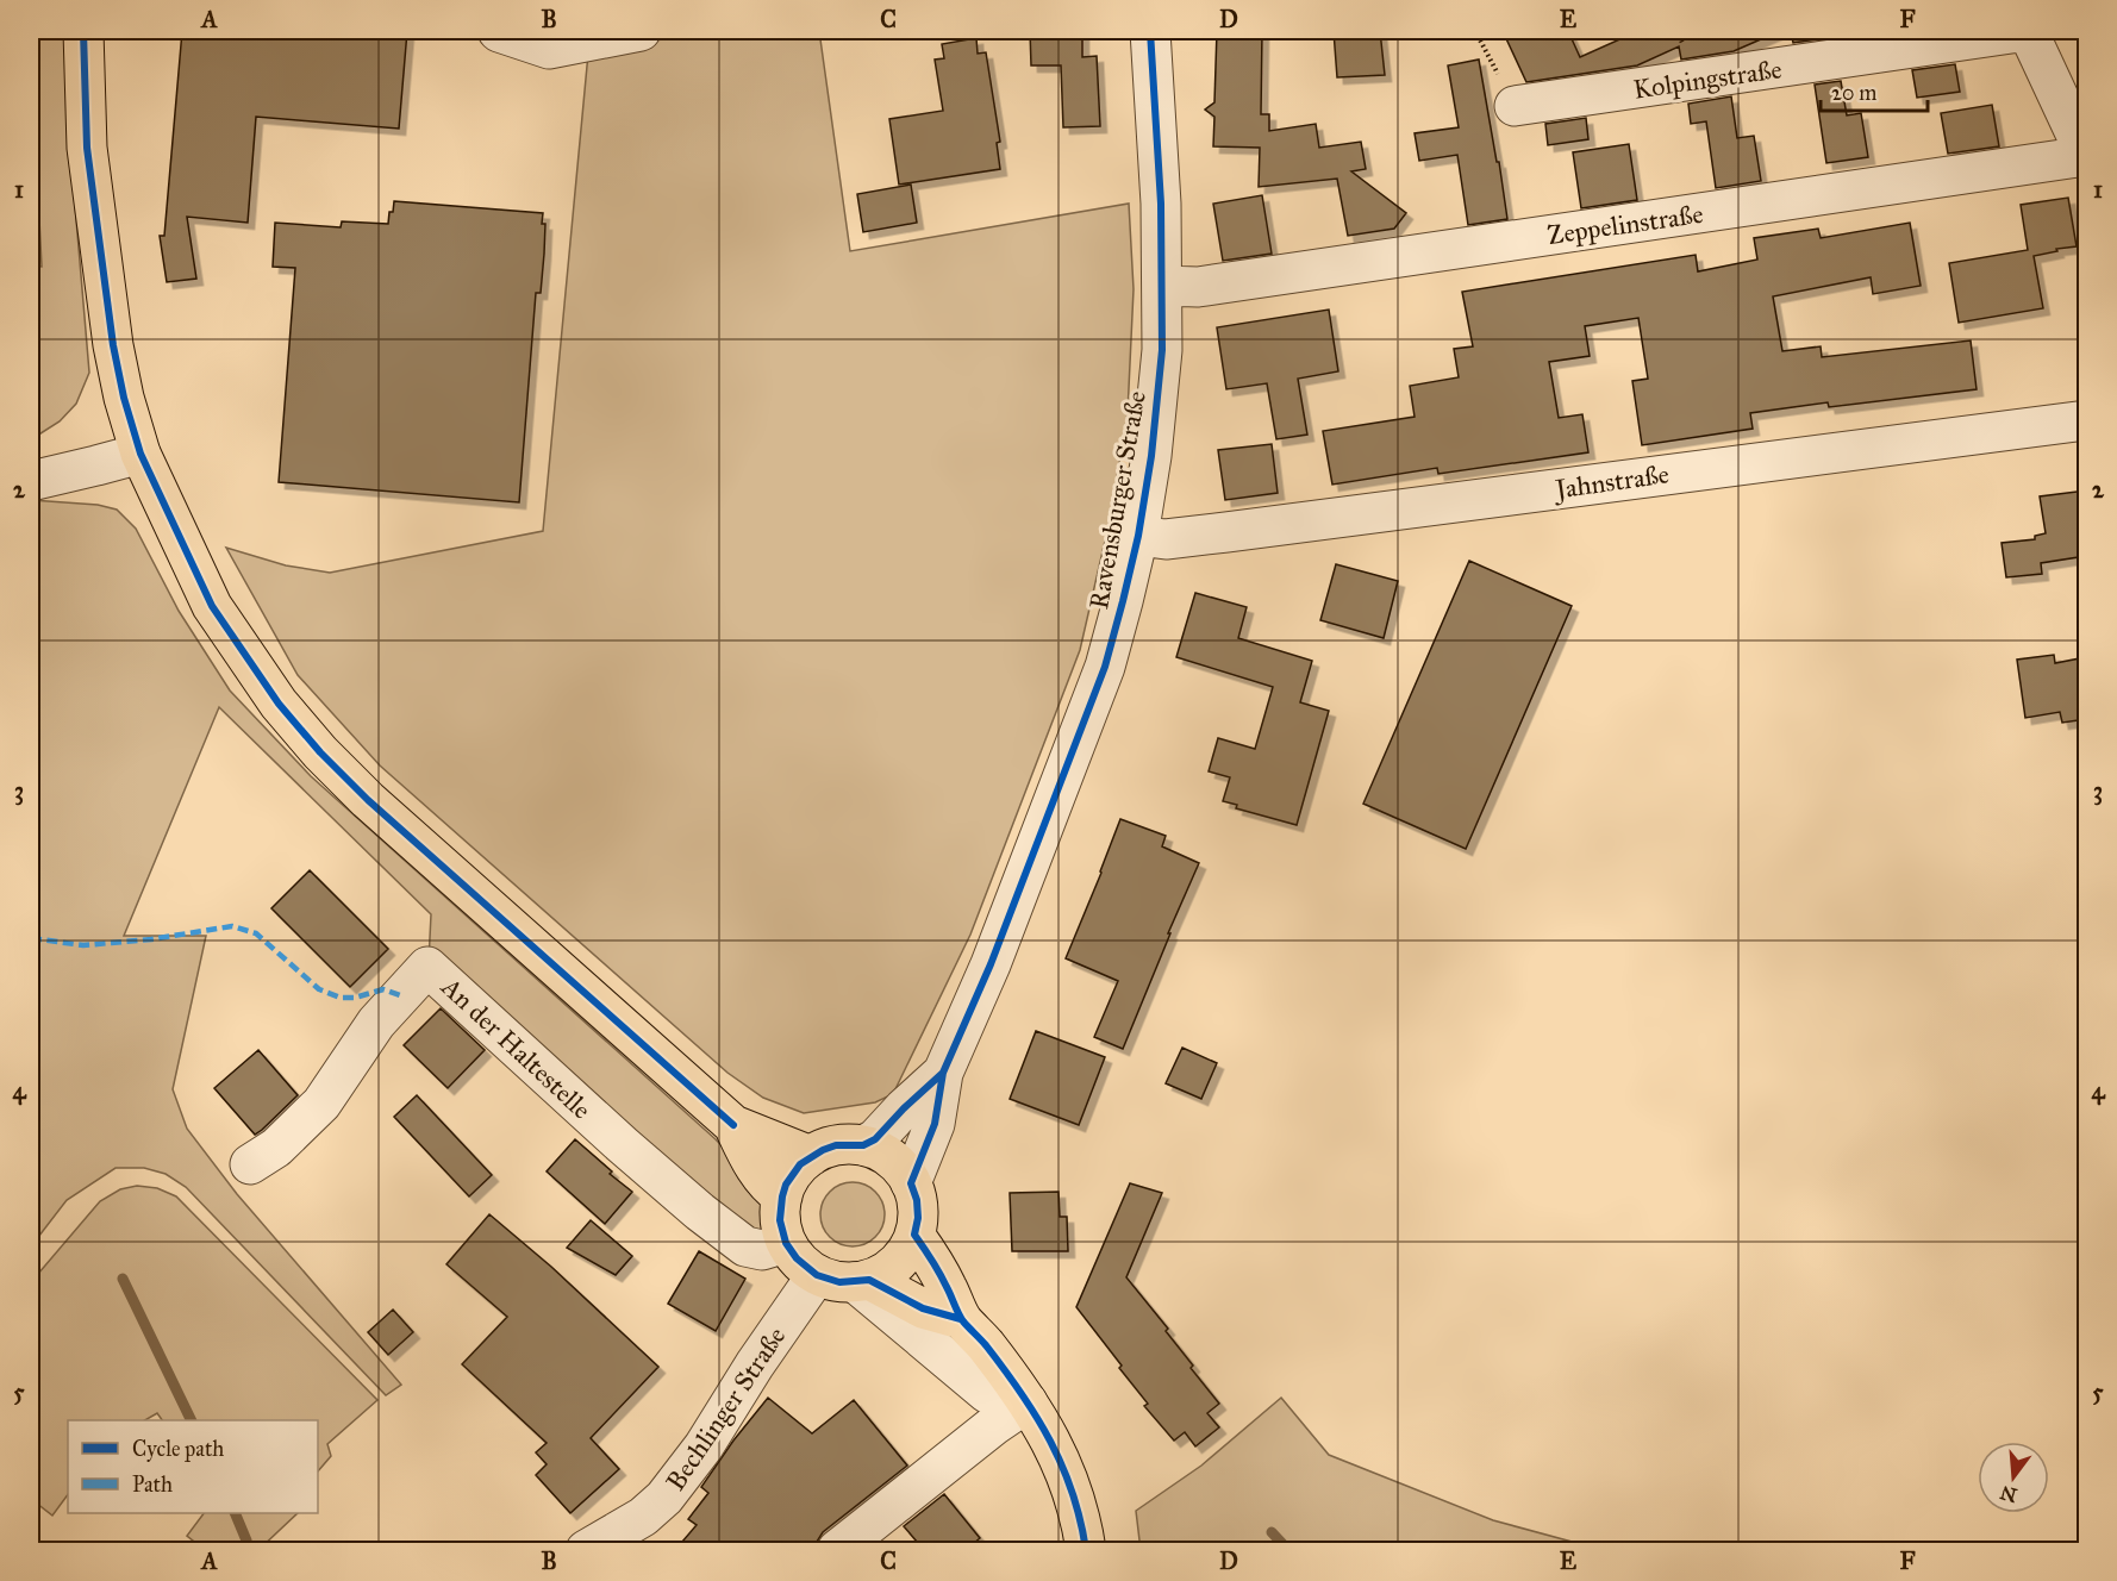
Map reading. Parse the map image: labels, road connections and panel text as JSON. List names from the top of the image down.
{
  "streets": {
    "street": [
      "Kolpingstraße",
      "Zeppelinstraße",
      "Jahnstraße",
      "Ravensburger Straße",
      "An der Haltestelle",
      "Bechlinger Straße"
    ]
  },
  "crossings": [
    ["Kolpingstraße", "Zeppelinstraße"],
    ["Zeppelinstraße", "Ravensburger Straße"],
    ["Jahnstraße", "Ravensburger Straße"],
    ["Ravensburger Straße", "An der Haltestelle"],
    ["Ravensburger Straße", "Bechlinger Straße"],
    ["An der Haltestelle", "Bechlinger Straße"]
  ],
  "legend": ["Cycle path", "Path"],
  "scale_bar": "20 m",
  "north": "bottom",
  "grid": {
    "columns": [
      "A",
      "B",
      "C",
      "D",
      "E",
      "F"
    ],
    "rows": [
      "1",
      "2",
      "3",
      "4",
      "5"
    ]
  }
}
